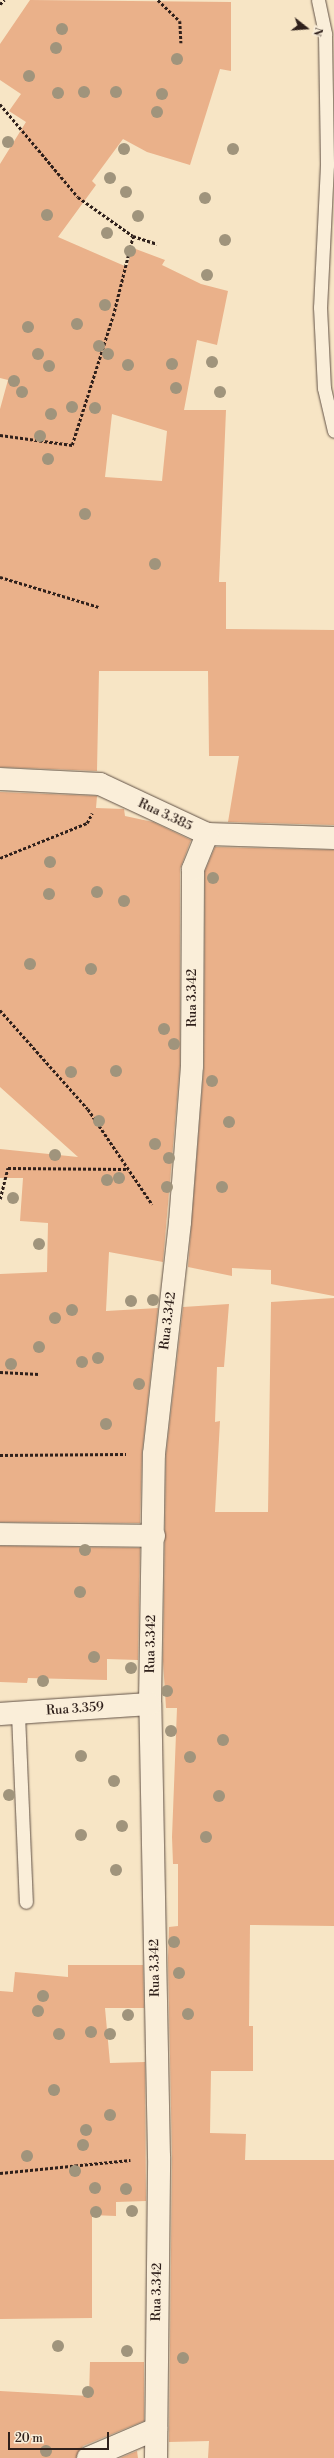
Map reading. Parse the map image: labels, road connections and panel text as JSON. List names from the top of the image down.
{
  "streets": {
    "street": ["Rua 3.385", "Rua 3.342", "Rua 3.359"]
  },
  "crossings": [
    ["Rua 3.385", "Rua 3.342"],
    ["Rua 3.342", "Rua 3.359"]
  ],
  "scale_bar": "20 m",
  "north": "right"
}
